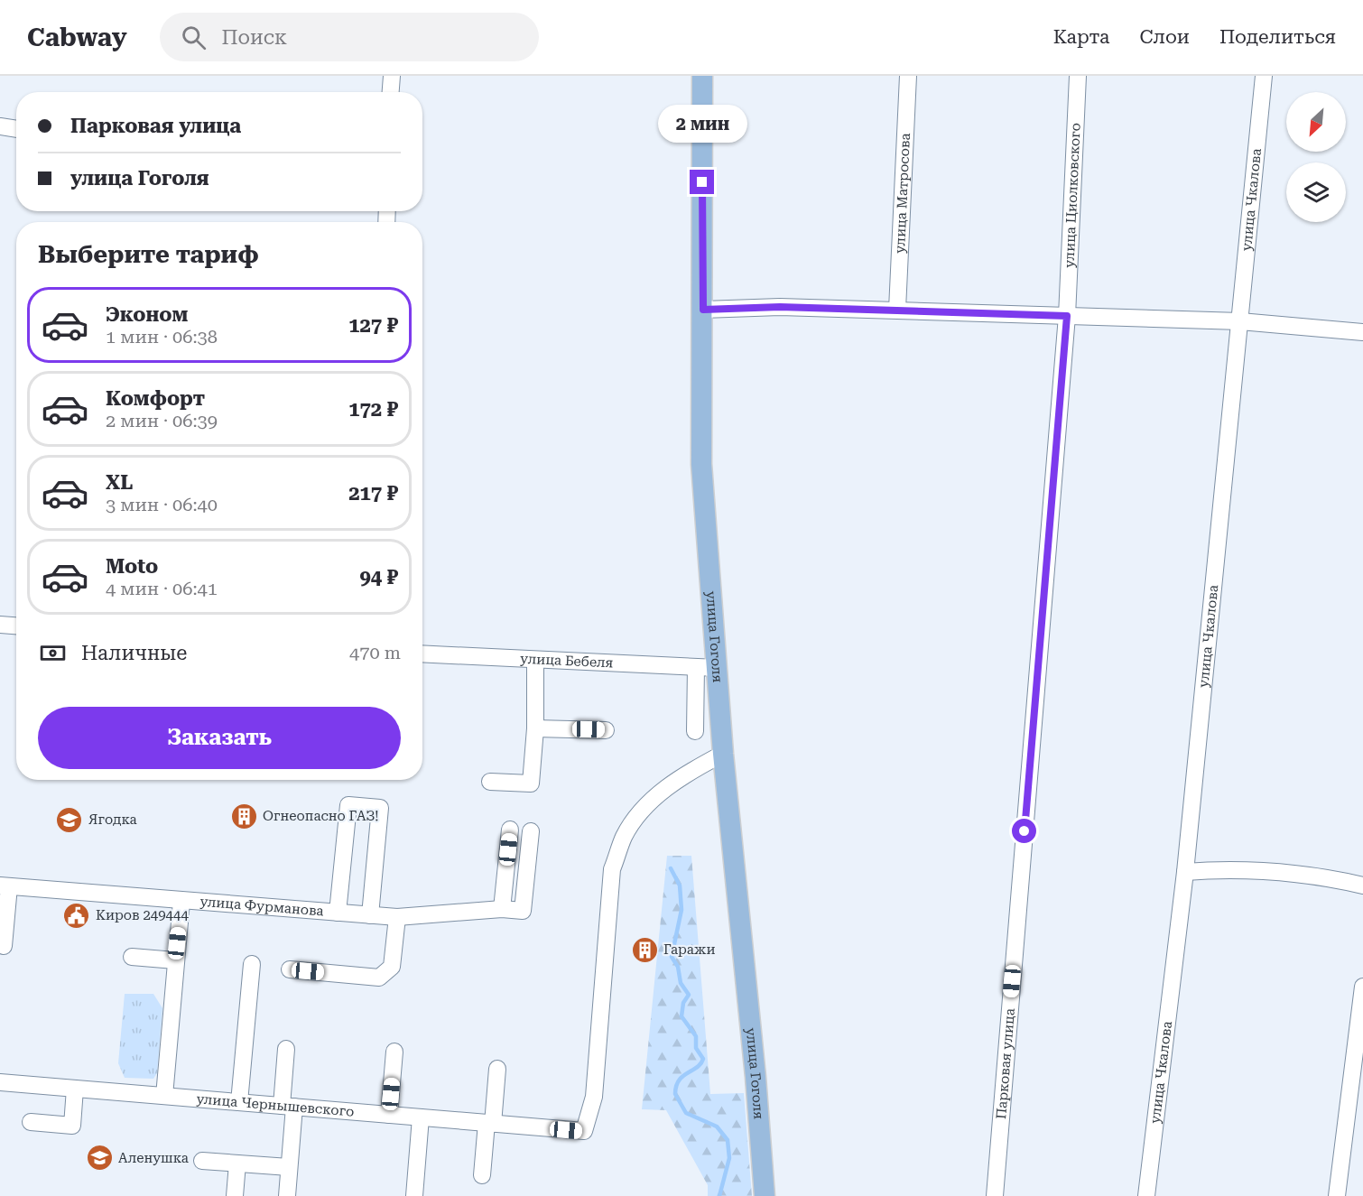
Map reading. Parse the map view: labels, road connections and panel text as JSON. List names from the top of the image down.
{
  "streets": {
    "main road": ["улица Гоголя"],
    "street": [
      "улица Матросова",
      "улица Циолковского",
      "улица Чкалова",
      "улица Бебеля",
      "улица Фурманова",
      "Парковая улица",
      "улица Чернышевского"
    ]
  },
  "crossings": [
    ["улица Циолковского", "Парковая улица"],
    ["улица Гоголя", "улица Бебеля"],
    ["улица Гоголя", "улица Чернышевского"]
  ],
  "places": {
    "building": ["Огнеопасно ГАЗ!", "Гаражи"],
    "school or university": ["Ягодка", "Аленушка"],
    "public building": ["Киров 249444"]
  },
  "north": "bottom left",
  "page": {
    "header": "Cabway",
    "search": "Поиск",
    "nav": ["Карта", "Слои", "Поделиться"],
    "banner": ["Парковая улица", "улица Гоголя"],
    "bubble": "2 мин",
    "heading": "Выберите тариф",
    "list": [
      {
        "name": "Эконом",
        "note": "1 мин · 06:38",
        "value": "127 ₽"
      },
      {
        "name": "Комфорт",
        "note": "2 мин · 06:39",
        "value": "172 ₽"
      },
      {
        "name": "XL",
        "note": "3 мин · 06:40",
        "value": "217 ₽"
      },
      {
        "name": "Moto",
        "note": "4 мин · 06:41",
        "value": "94 ₽"
      }
    ],
    "pay": ["Наличные", "470 m"],
    "buttons": "Заказать"
  }
}
